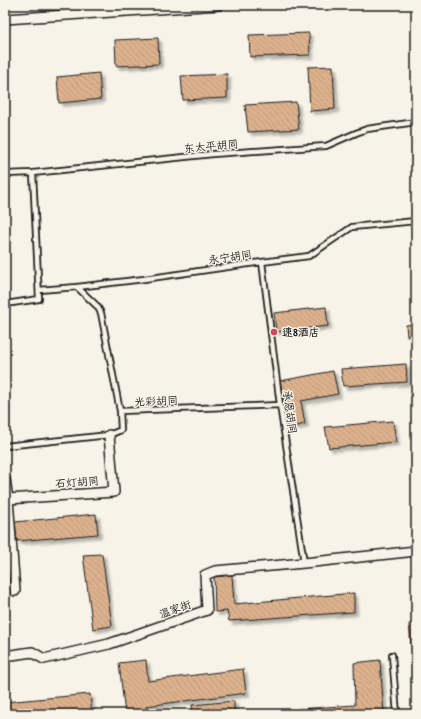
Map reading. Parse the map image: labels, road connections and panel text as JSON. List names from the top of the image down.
{
  "streets": {
    "street": ["石灯胡同", "温家街"],
    "lane": [
      "东太平胡同",
      "永宁胡同",
      "光彩胡同",
      "承恩胡同"
    ]
  },
  "crossings": [
    ["永宁胡同", "光彩胡同"],
    ["永宁胡同", "承恩胡同"],
    ["光彩胡同", "承恩胡同"],
    ["承恩胡同", "温家街"]
  ],
  "places": ["速8酒店"]
}
